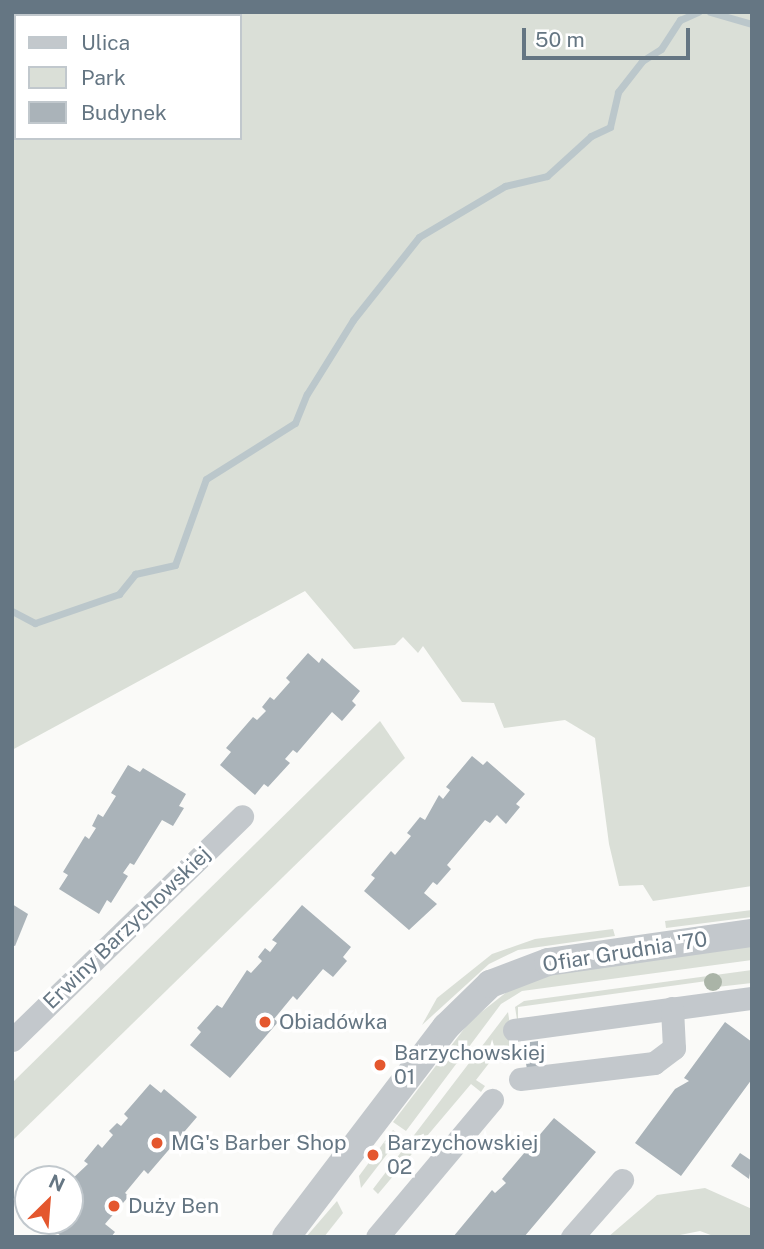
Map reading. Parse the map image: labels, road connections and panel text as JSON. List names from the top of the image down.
{
  "streets": {
    "street": ["Erwiny Barzychowskiej", "Ofiar Grudnia '70"]
  },
  "places": [
    "Obiadówka",
    "Barzychowskiej 01",
    "MG's Barber Shop",
    "Barzychowskiej 02",
    "Duży Ben"
  ],
  "legend": ["Ulica", "Park", "Budynek"],
  "scale_bar": "50 m",
  "north": "top right"
}
